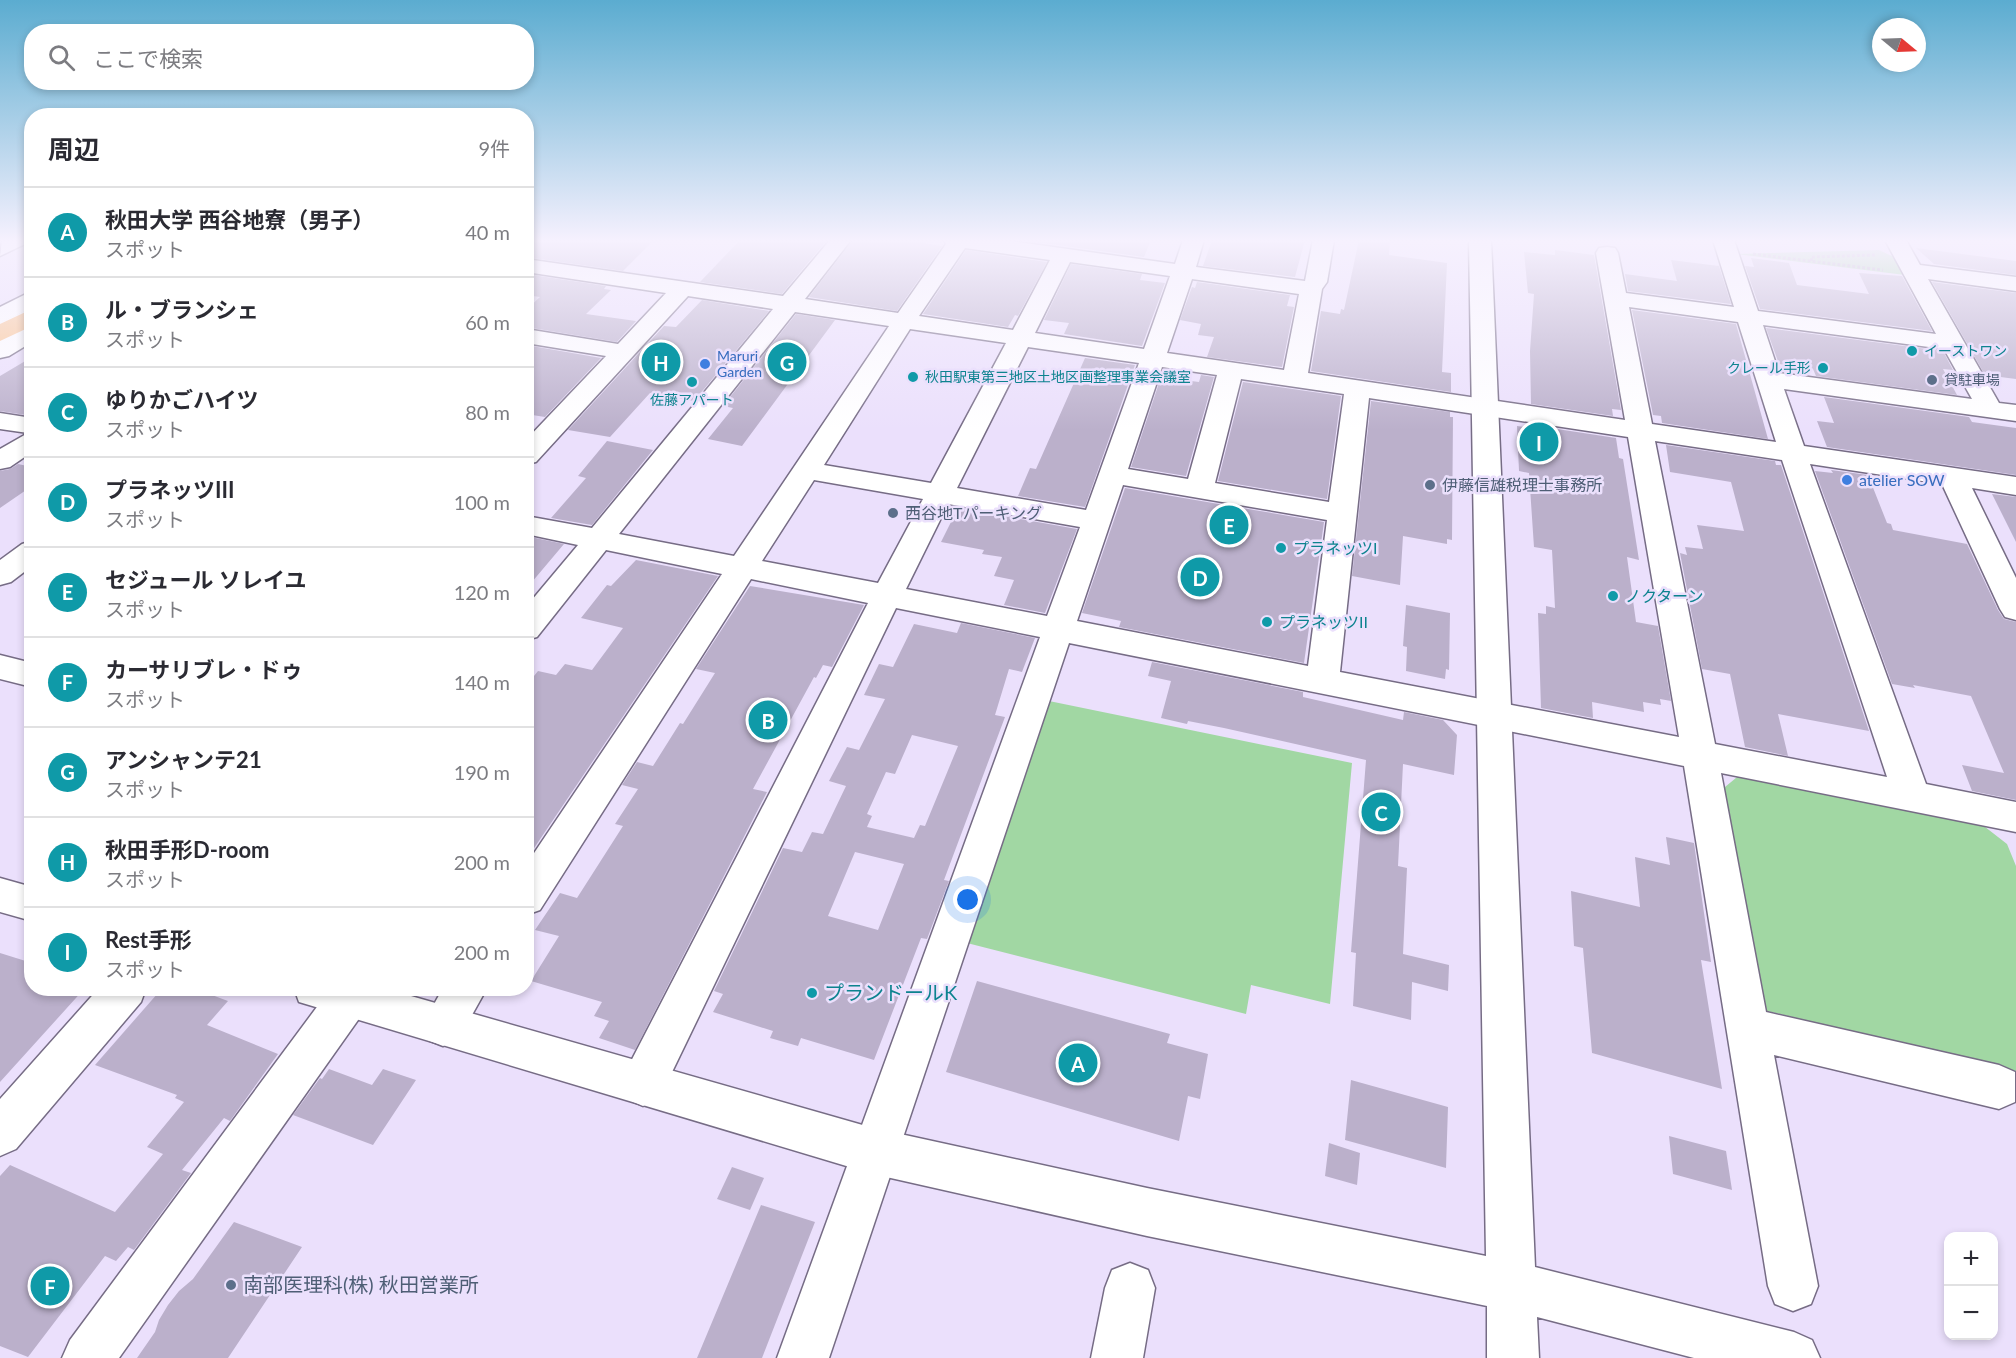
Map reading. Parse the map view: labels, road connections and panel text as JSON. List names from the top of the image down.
{
  "places": [
    "イーストワン",
    "Maruri Garden",
    "クレール手形",
    "秋田駅東第三地区土地区画整理事業会議室",
    "貸駐車場",
    "佐藤アパート",
    "atelier SOW",
    "伊藤信雄税理士事務所",
    "西谷地Tパーキング",
    "プラネッツI",
    "ノクターン",
    "プラネッツII",
    "プランドールK",
    "南部医理科(株) 秋田営業所"
  ],
  "north": "right",
  "page": {
    "search": "ここで検索",
    "heading": ["周辺", "9件"],
    "list": [
      {
        "mark": "A",
        "name": "秋田大学 西谷地寮（男子）",
        "note": "スポット",
        "value": "40 m"
      },
      {
        "mark": "B",
        "name": "ル・ブランシェ",
        "note": "スポット",
        "value": "60 m"
      },
      {
        "mark": "C",
        "name": "ゆりかごハイツ",
        "note": "スポット",
        "value": "80 m"
      },
      {
        "mark": "D",
        "name": "プラネッツIII",
        "note": "スポット",
        "value": "100 m"
      },
      {
        "mark": "E",
        "name": "セジュール ソレイユ",
        "note": "スポット",
        "value": "120 m"
      },
      {
        "mark": "F",
        "name": "カーサリブレ・ドゥ",
        "note": "スポット",
        "value": "140 m"
      },
      {
        "mark": "G",
        "name": "アンシャンテ21",
        "note": "スポット",
        "value": "190 m"
      },
      {
        "mark": "H",
        "name": "秋田手形D-room",
        "note": "スポット",
        "value": "200 m"
      },
      {
        "mark": "I",
        "name": "Rest手形",
        "note": "スポット",
        "value": "200 m"
      }
    ],
    "pins": [
      "G",
      "H",
      "I",
      "E",
      "D",
      "B",
      "C",
      "A",
      "F"
    ],
    "map_buttons": ["+", "−"]
  }
}
